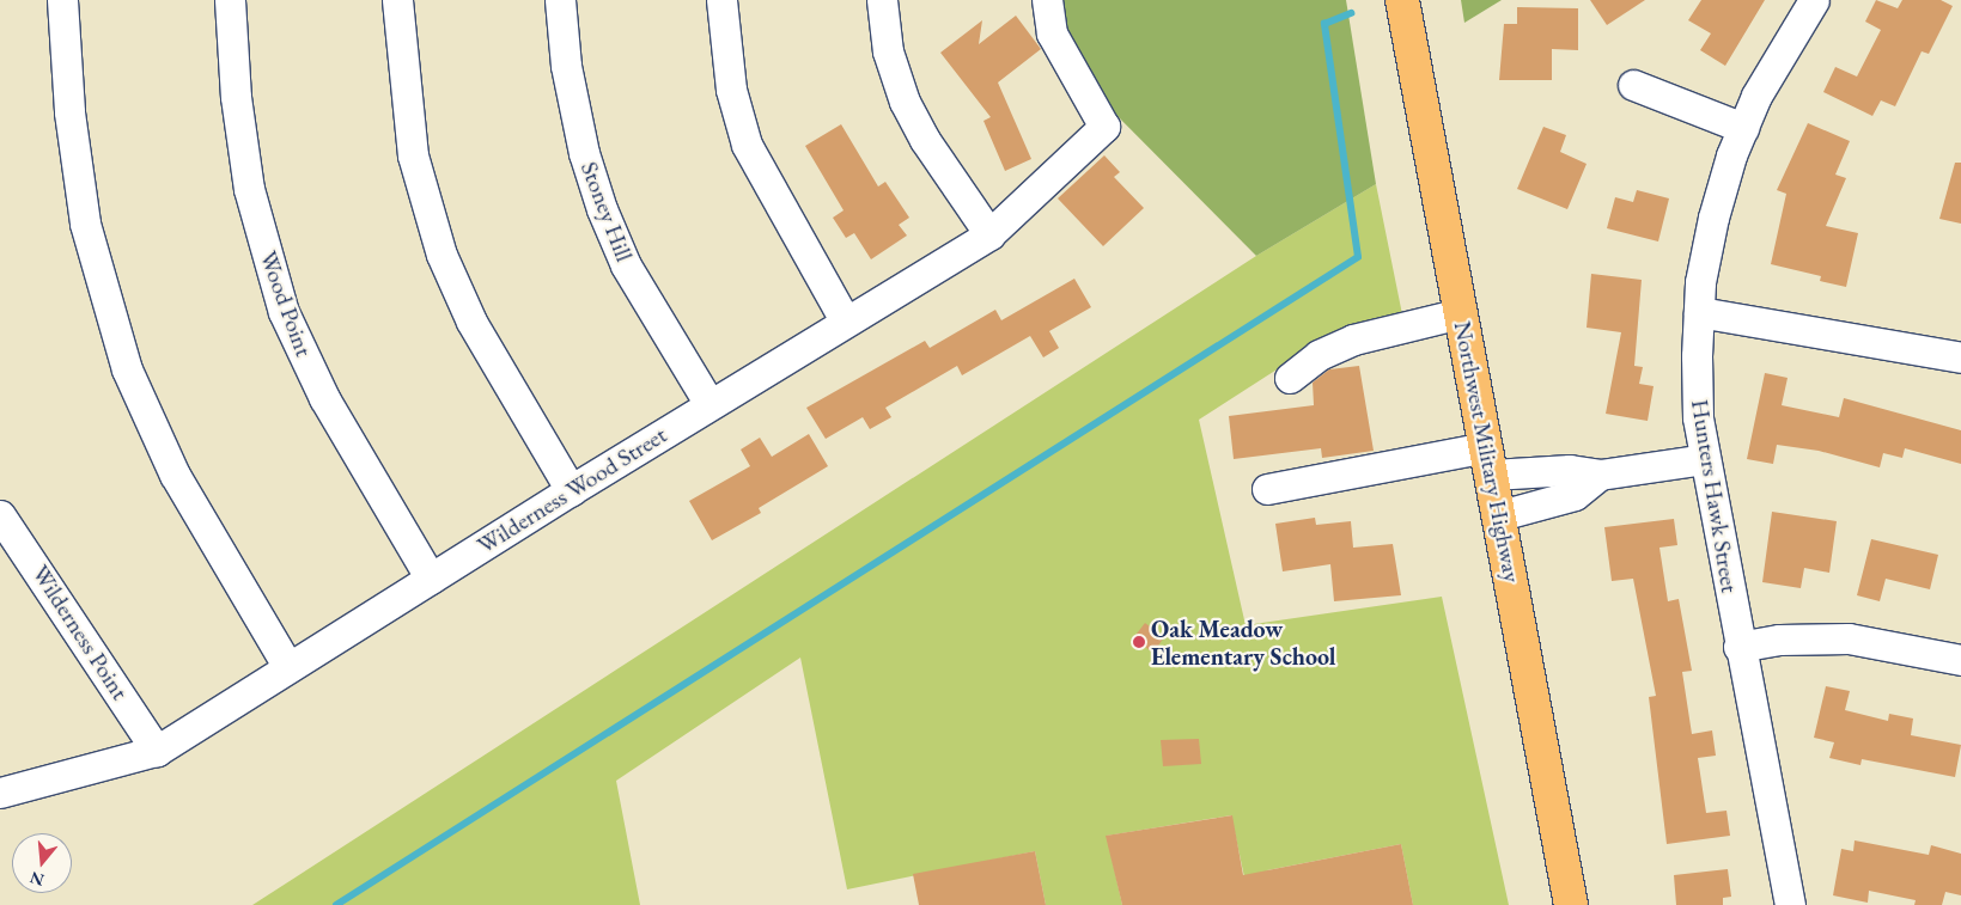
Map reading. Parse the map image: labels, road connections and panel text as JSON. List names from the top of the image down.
{
  "streets": {
    "main road": ["Northwest Military Highway"],
    "street": [
      "Stoney Hill",
      "Wood Point",
      "Wilderness Wood Street",
      "Hunters Hawk Street",
      "Wilderness Point"
    ]
  },
  "crossings": [
    ["Stoney Hill", "Wilderness Wood Street"],
    ["Wood Point", "Wilderness Wood Street"],
    ["Wilderness Wood Street", "Wilderness Point"]
  ],
  "places": ["Oak Meadow Elementary School"],
  "north": "bottom"
}
